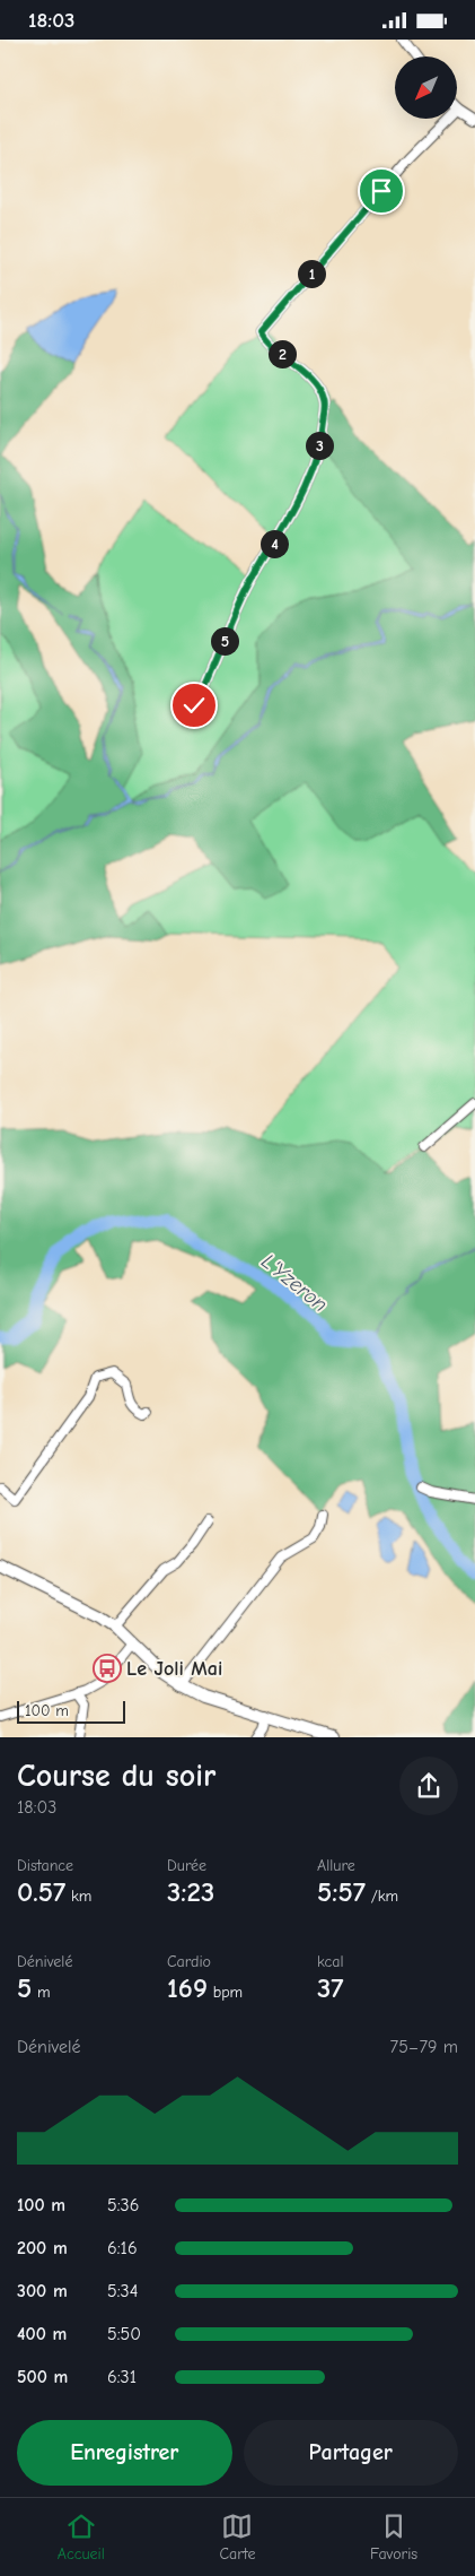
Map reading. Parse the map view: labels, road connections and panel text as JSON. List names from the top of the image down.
{
  "water": ["L'Yzeron"],
  "places": {
    "bus stop": ["Le Joli Mai"]
  },
  "scale_bar": "100 m",
  "north": "bottom left",
  "page": {
    "status": "18:03",
    "pins": [
      "1",
      "2",
      "3",
      "4",
      "5"
    ],
    "scale": "100 m",
    "heading": ["Course du soir", "18:03"],
    "stats": [
      ["Distance", "0.57 km"],
      ["Durée", "3:23"],
      ["Allure", "5:57 /km"],
      ["Dénivelé", "5 m"],
      ["Cardio", "169 bpm"],
      ["kcal", "37"]
    ],
    "chart": ["Dénivelé", "75–79 m"],
    "list": [
      {
        "name": "100 m",
        "note": "5:36"
      },
      {
        "name": "200 m",
        "note": "6:16"
      },
      {
        "name": "300 m",
        "note": "5:34"
      },
      {
        "name": "400 m",
        "note": "5:50"
      },
      {
        "name": "500 m",
        "note": "6:31"
      }
    ],
    "buttons": ["Enregistrer", "Partager"],
    "tabs": ["Accueil", "Carte", "Favoris"]
  }
}
